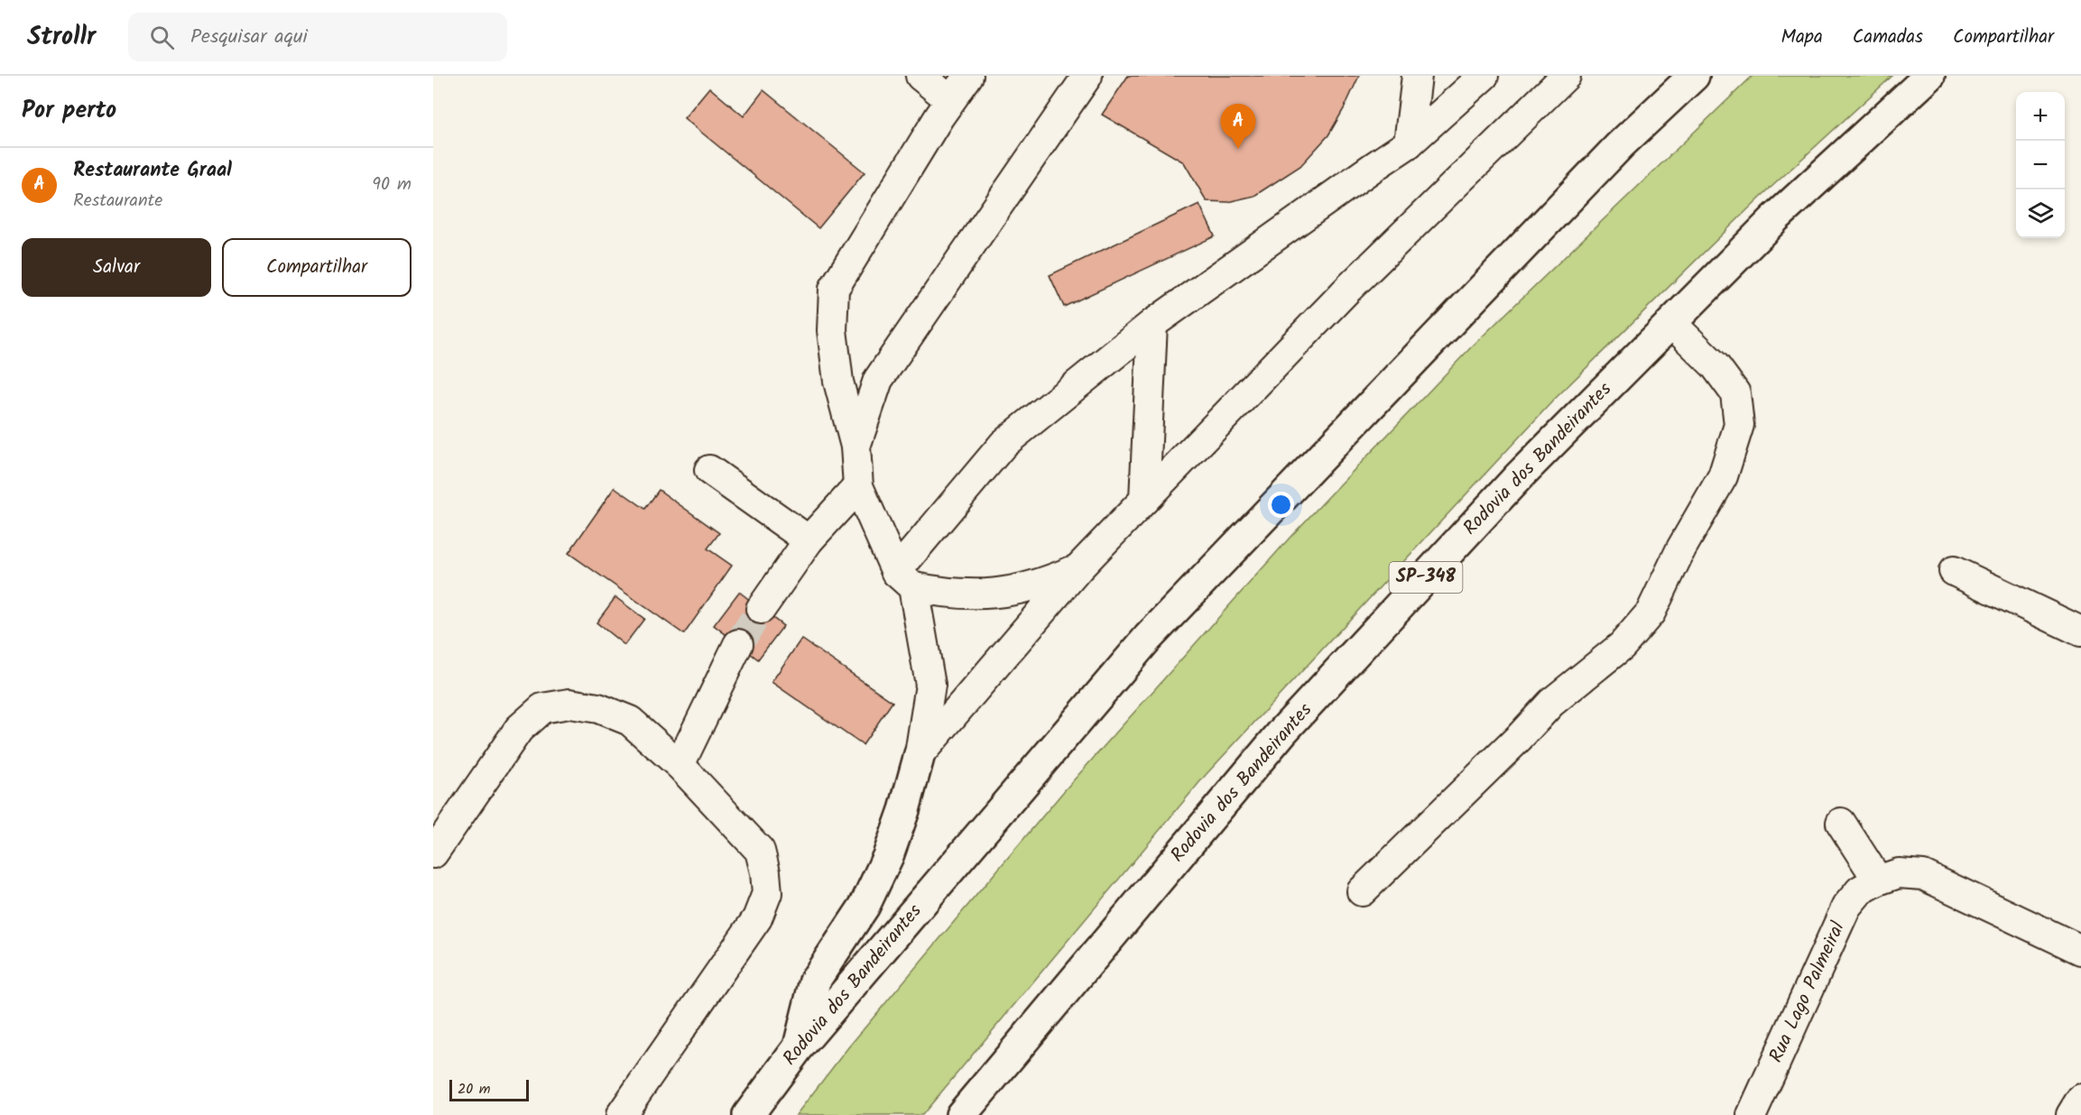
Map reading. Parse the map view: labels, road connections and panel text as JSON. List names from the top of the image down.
{
  "streets": {
    "highway": ["Rodovia dos Bandeirantes", "SP-348"],
    "street": ["Rua Lago Palmeiral"]
  },
  "scale_bar": "20 m",
  "page": {
    "header": "Strollr",
    "search": "Pesquisar aqui",
    "nav": ["Mapa", "Camadas", "Compartilhar"],
    "heading": "Por perto",
    "map_buttons": ["+", "−"],
    "pins": "A",
    "list": [
      {
        "mark": "A",
        "name": "Restaurante Graal",
        "note": "Restaurante",
        "value": "90 m"
      }
    ],
    "buttons": ["Salvar", "Compartilhar"],
    "scale": "20 m"
  }
}
